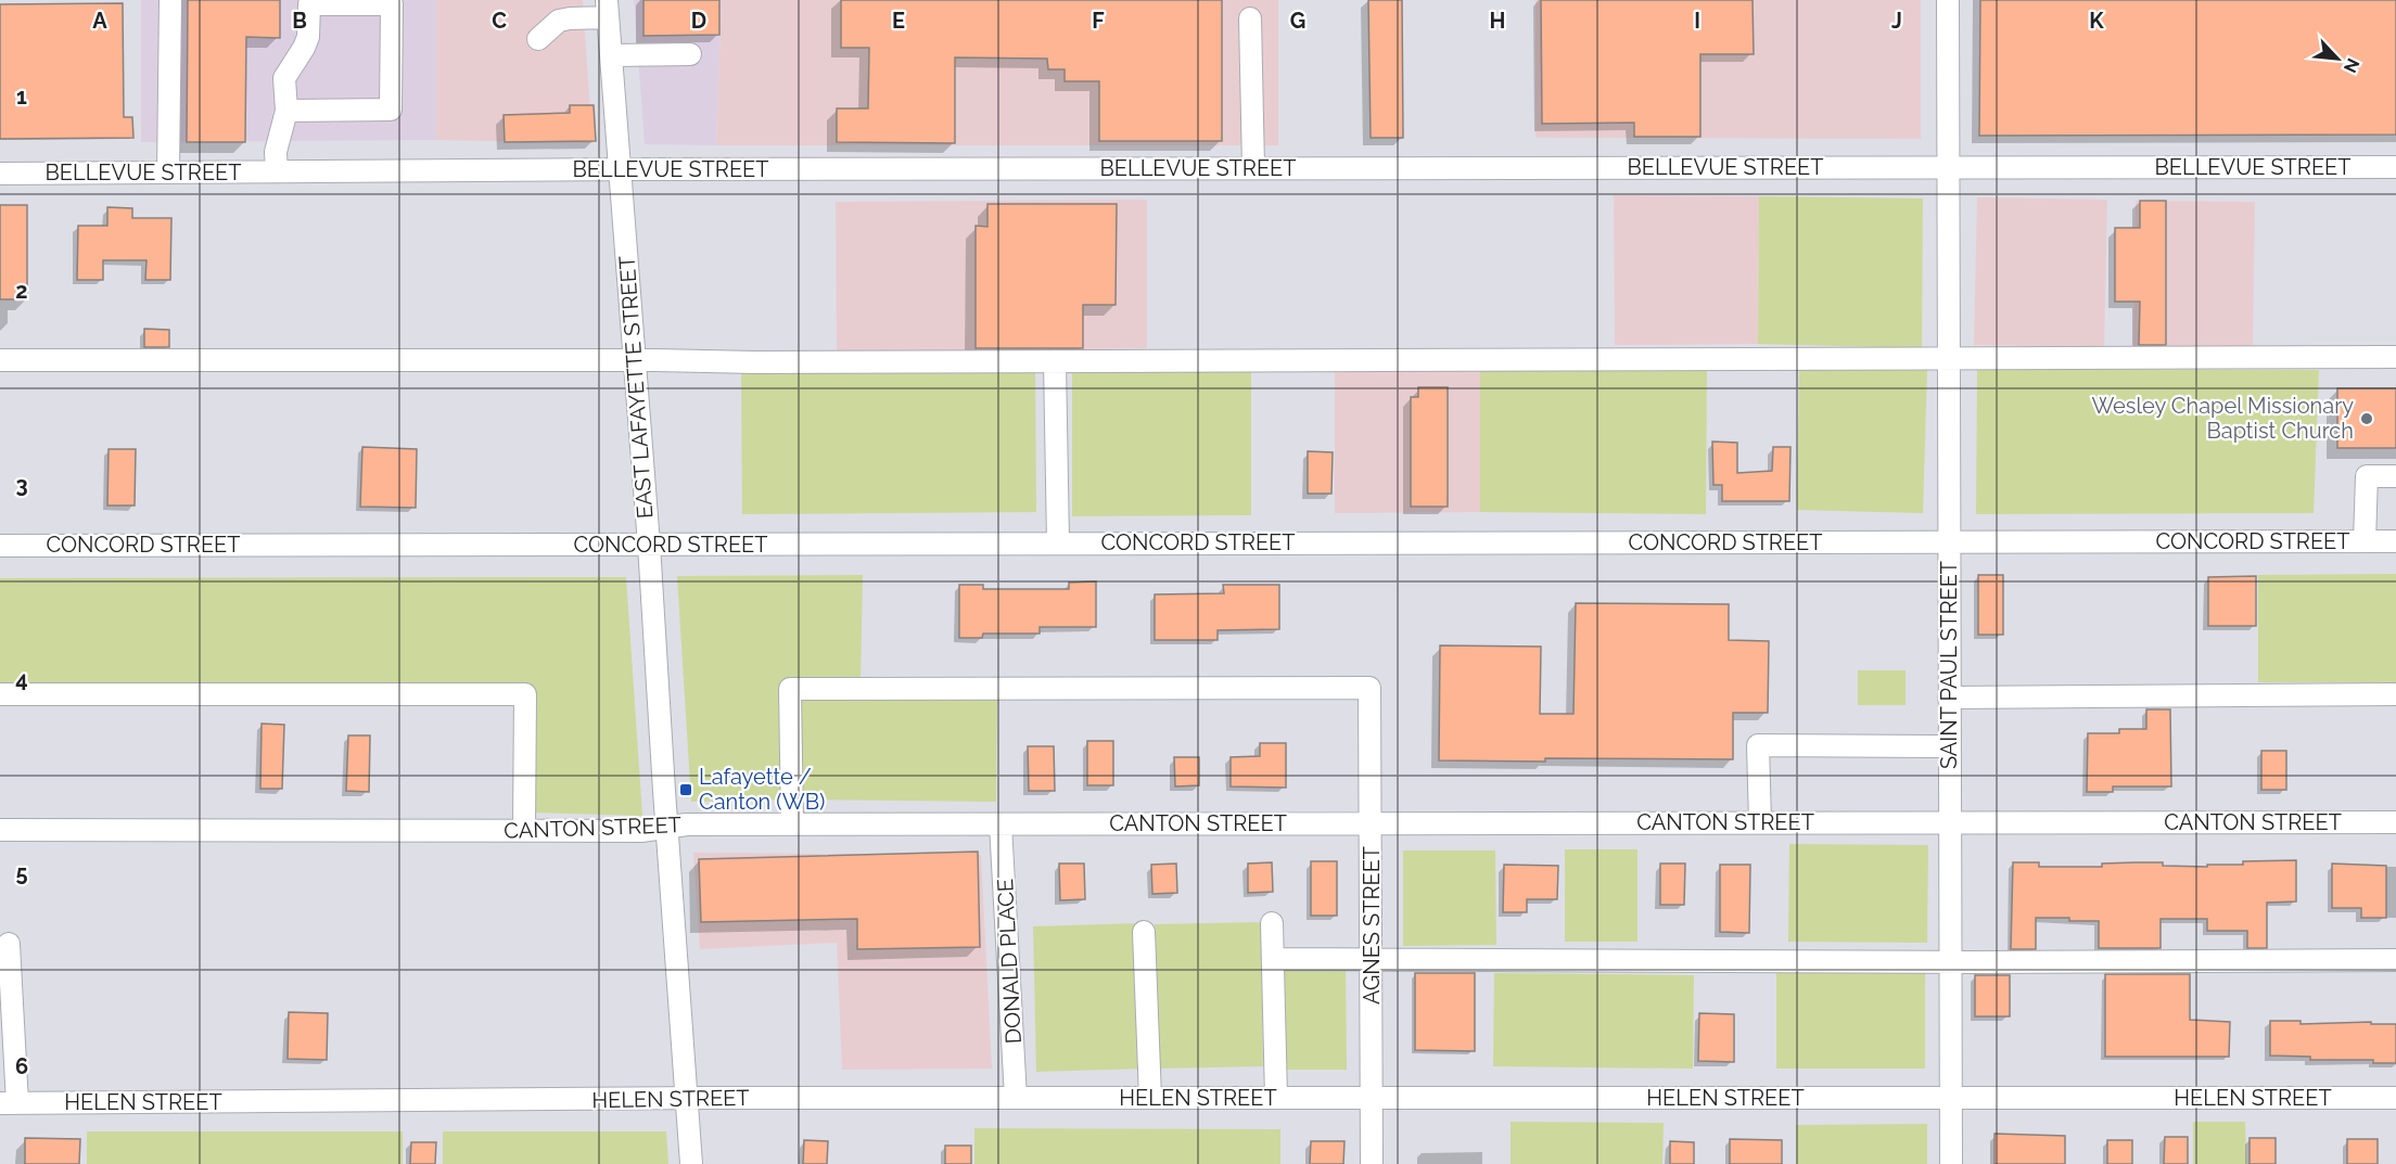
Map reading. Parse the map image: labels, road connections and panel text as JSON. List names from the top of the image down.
{
  "streets": {
    "street": [
      "BELLEVUE STREET",
      "EAST LAFAYETTE STREET",
      "CONCORD STREET",
      "SAINT PAUL STREET",
      "CANTON STREET",
      "AGNES STREET",
      "DONALD PLACE",
      "HELEN STREET"
    ]
  },
  "crossings": [
    ["BELLEVUE STREET", "EAST LAFAYETTE STREET"],
    ["BELLEVUE STREET", "SAINT PAUL STREET"],
    ["EAST LAFAYETTE STREET", "CONCORD STREET"],
    ["EAST LAFAYETTE STREET", "CANTON STREET"],
    ["EAST LAFAYETTE STREET", "HELEN STREET"],
    ["CONCORD STREET", "SAINT PAUL STREET"],
    ["SAINT PAUL STREET", "CANTON STREET"],
    ["SAINT PAUL STREET", "HELEN STREET"],
    ["CANTON STREET", "AGNES STREET"],
    ["CANTON STREET", "DONALD PLACE"],
    ["AGNES STREET", "HELEN STREET"],
    ["DONALD PLACE", "HELEN STREET"]
  ],
  "places": {
    "other": ["Wesley Chapel Missionary Baptist Church"],
    "transit": ["Lafayette / Canton (WB)"]
  },
  "north": "bottom right",
  "grid": {
    "columns": [
      "A",
      "B",
      "C",
      "D",
      "E",
      "F",
      "G",
      "H",
      "I",
      "J",
      "K"
    ],
    "rows": [
      "1",
      "2",
      "3",
      "4",
      "5",
      "6"
    ]
  }
}
